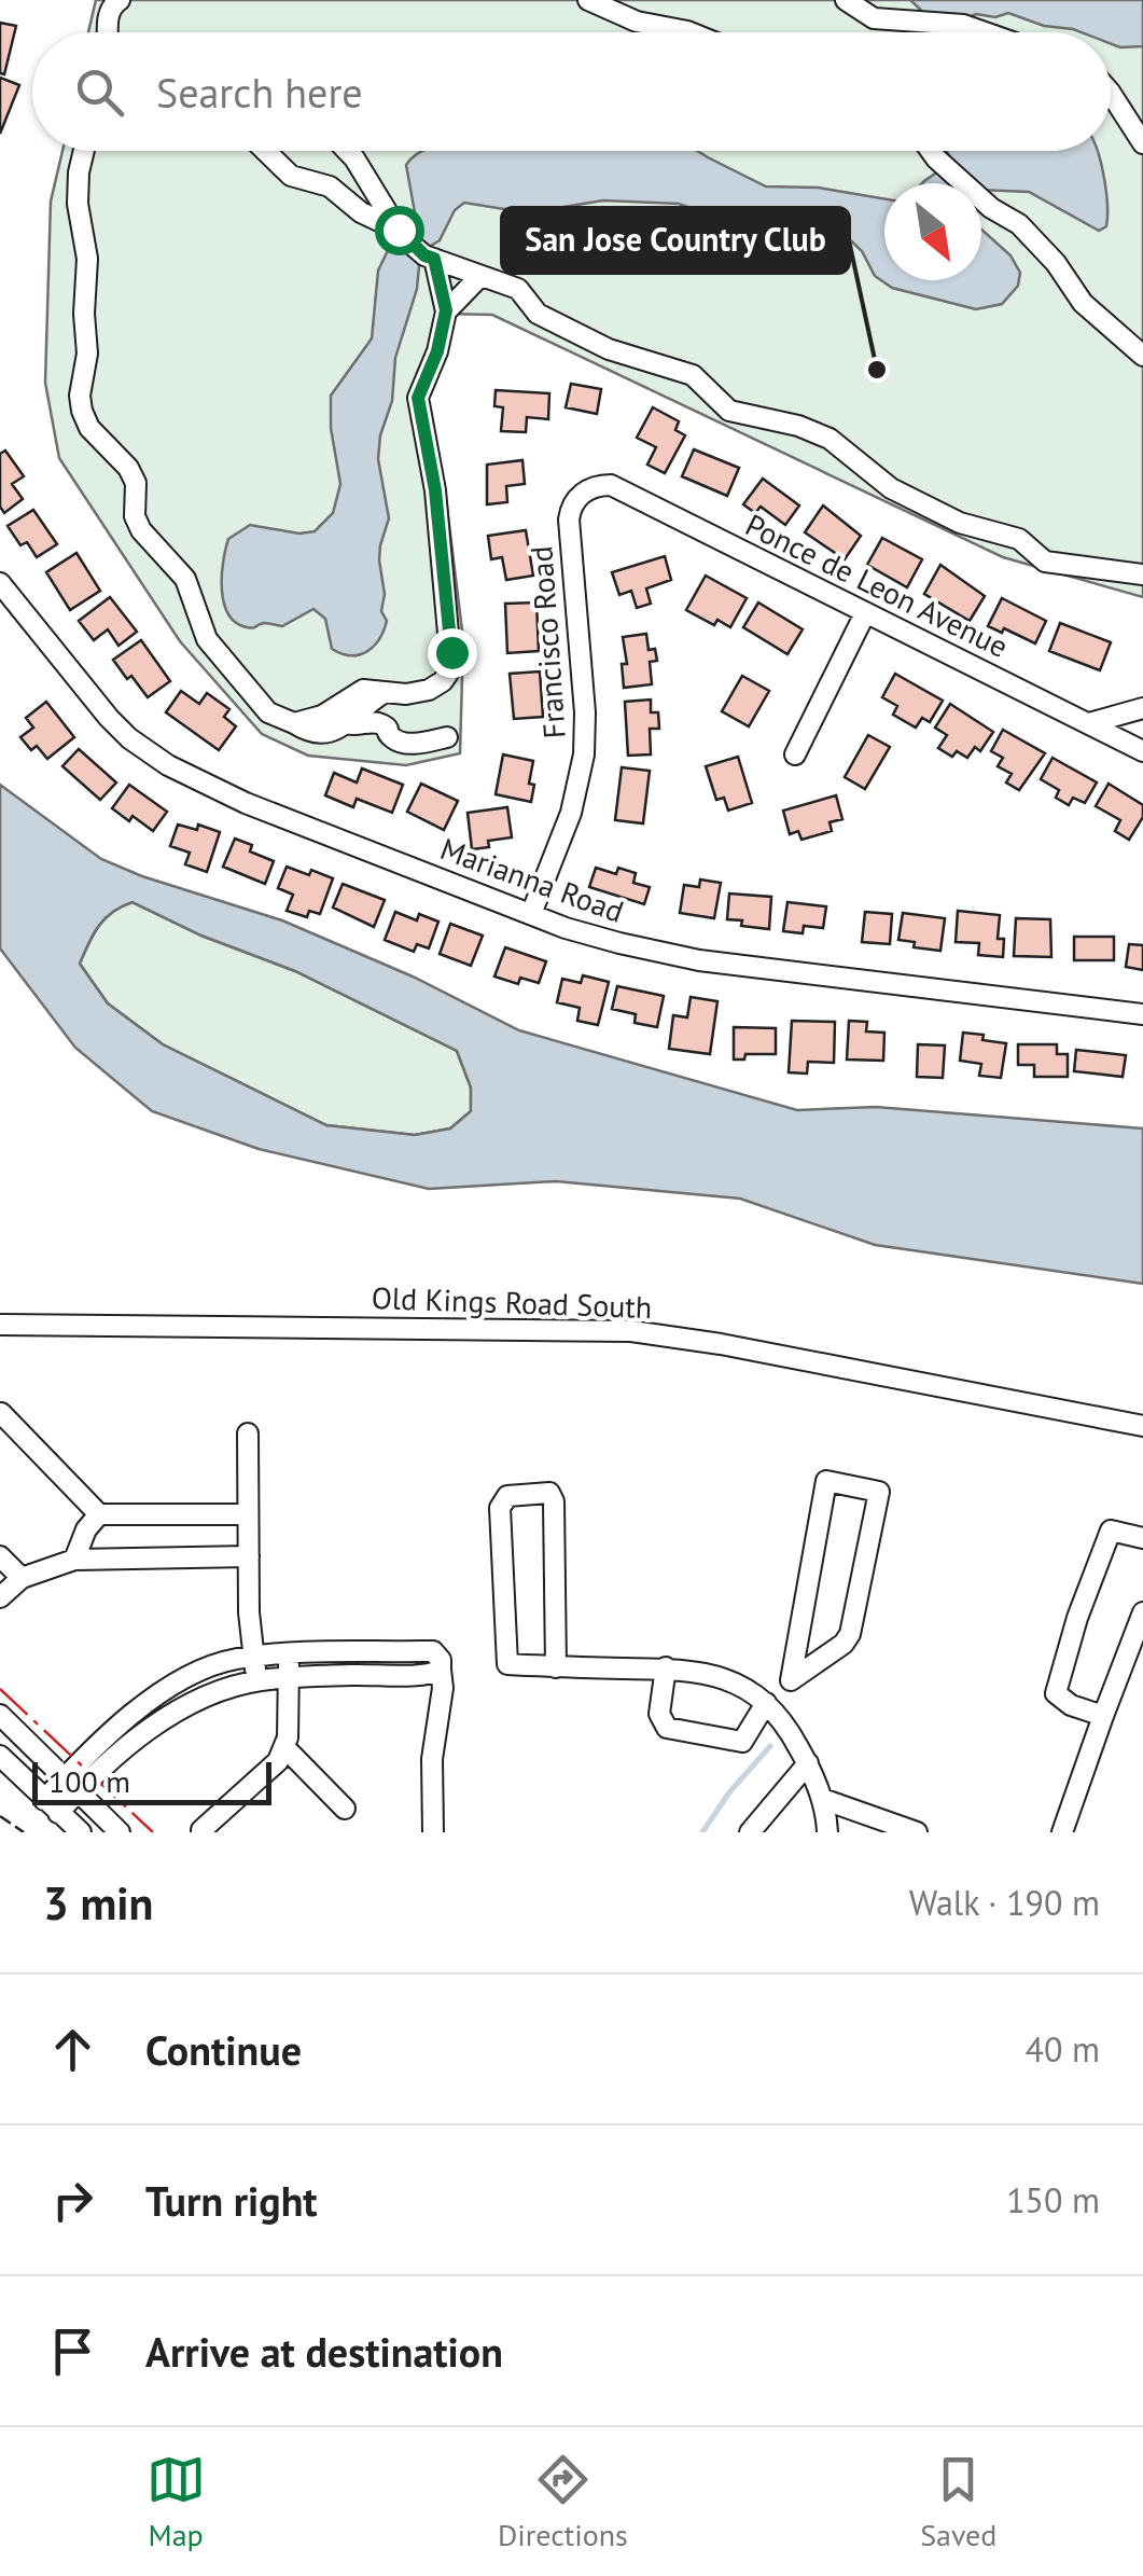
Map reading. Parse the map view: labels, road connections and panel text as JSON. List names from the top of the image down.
{
  "streets": {
    "street": [
      "Ponce de Leon Avenue",
      "Francisco Road",
      "Marianna Road",
      "Old Kings Road South"
    ]
  },
  "crossings": [
    ["Ponce de Leon Avenue", "Francisco Road"],
    ["Francisco Road", "Marianna Road"]
  ],
  "places": ["San Jose Country Club"],
  "scale_bar": "100 m",
  "north": "bottom right",
  "page": {
    "search": "Search here",
    "scale": "100 m",
    "heading": ["3 min", "Walk · 190 m"],
    "list": [
      ["Continue", "40 m"],
      ["Turn right", "150 m"],
      "Arrive at destination"
    ],
    "nav": ["Map", "Directions", "Saved"]
  }
}
